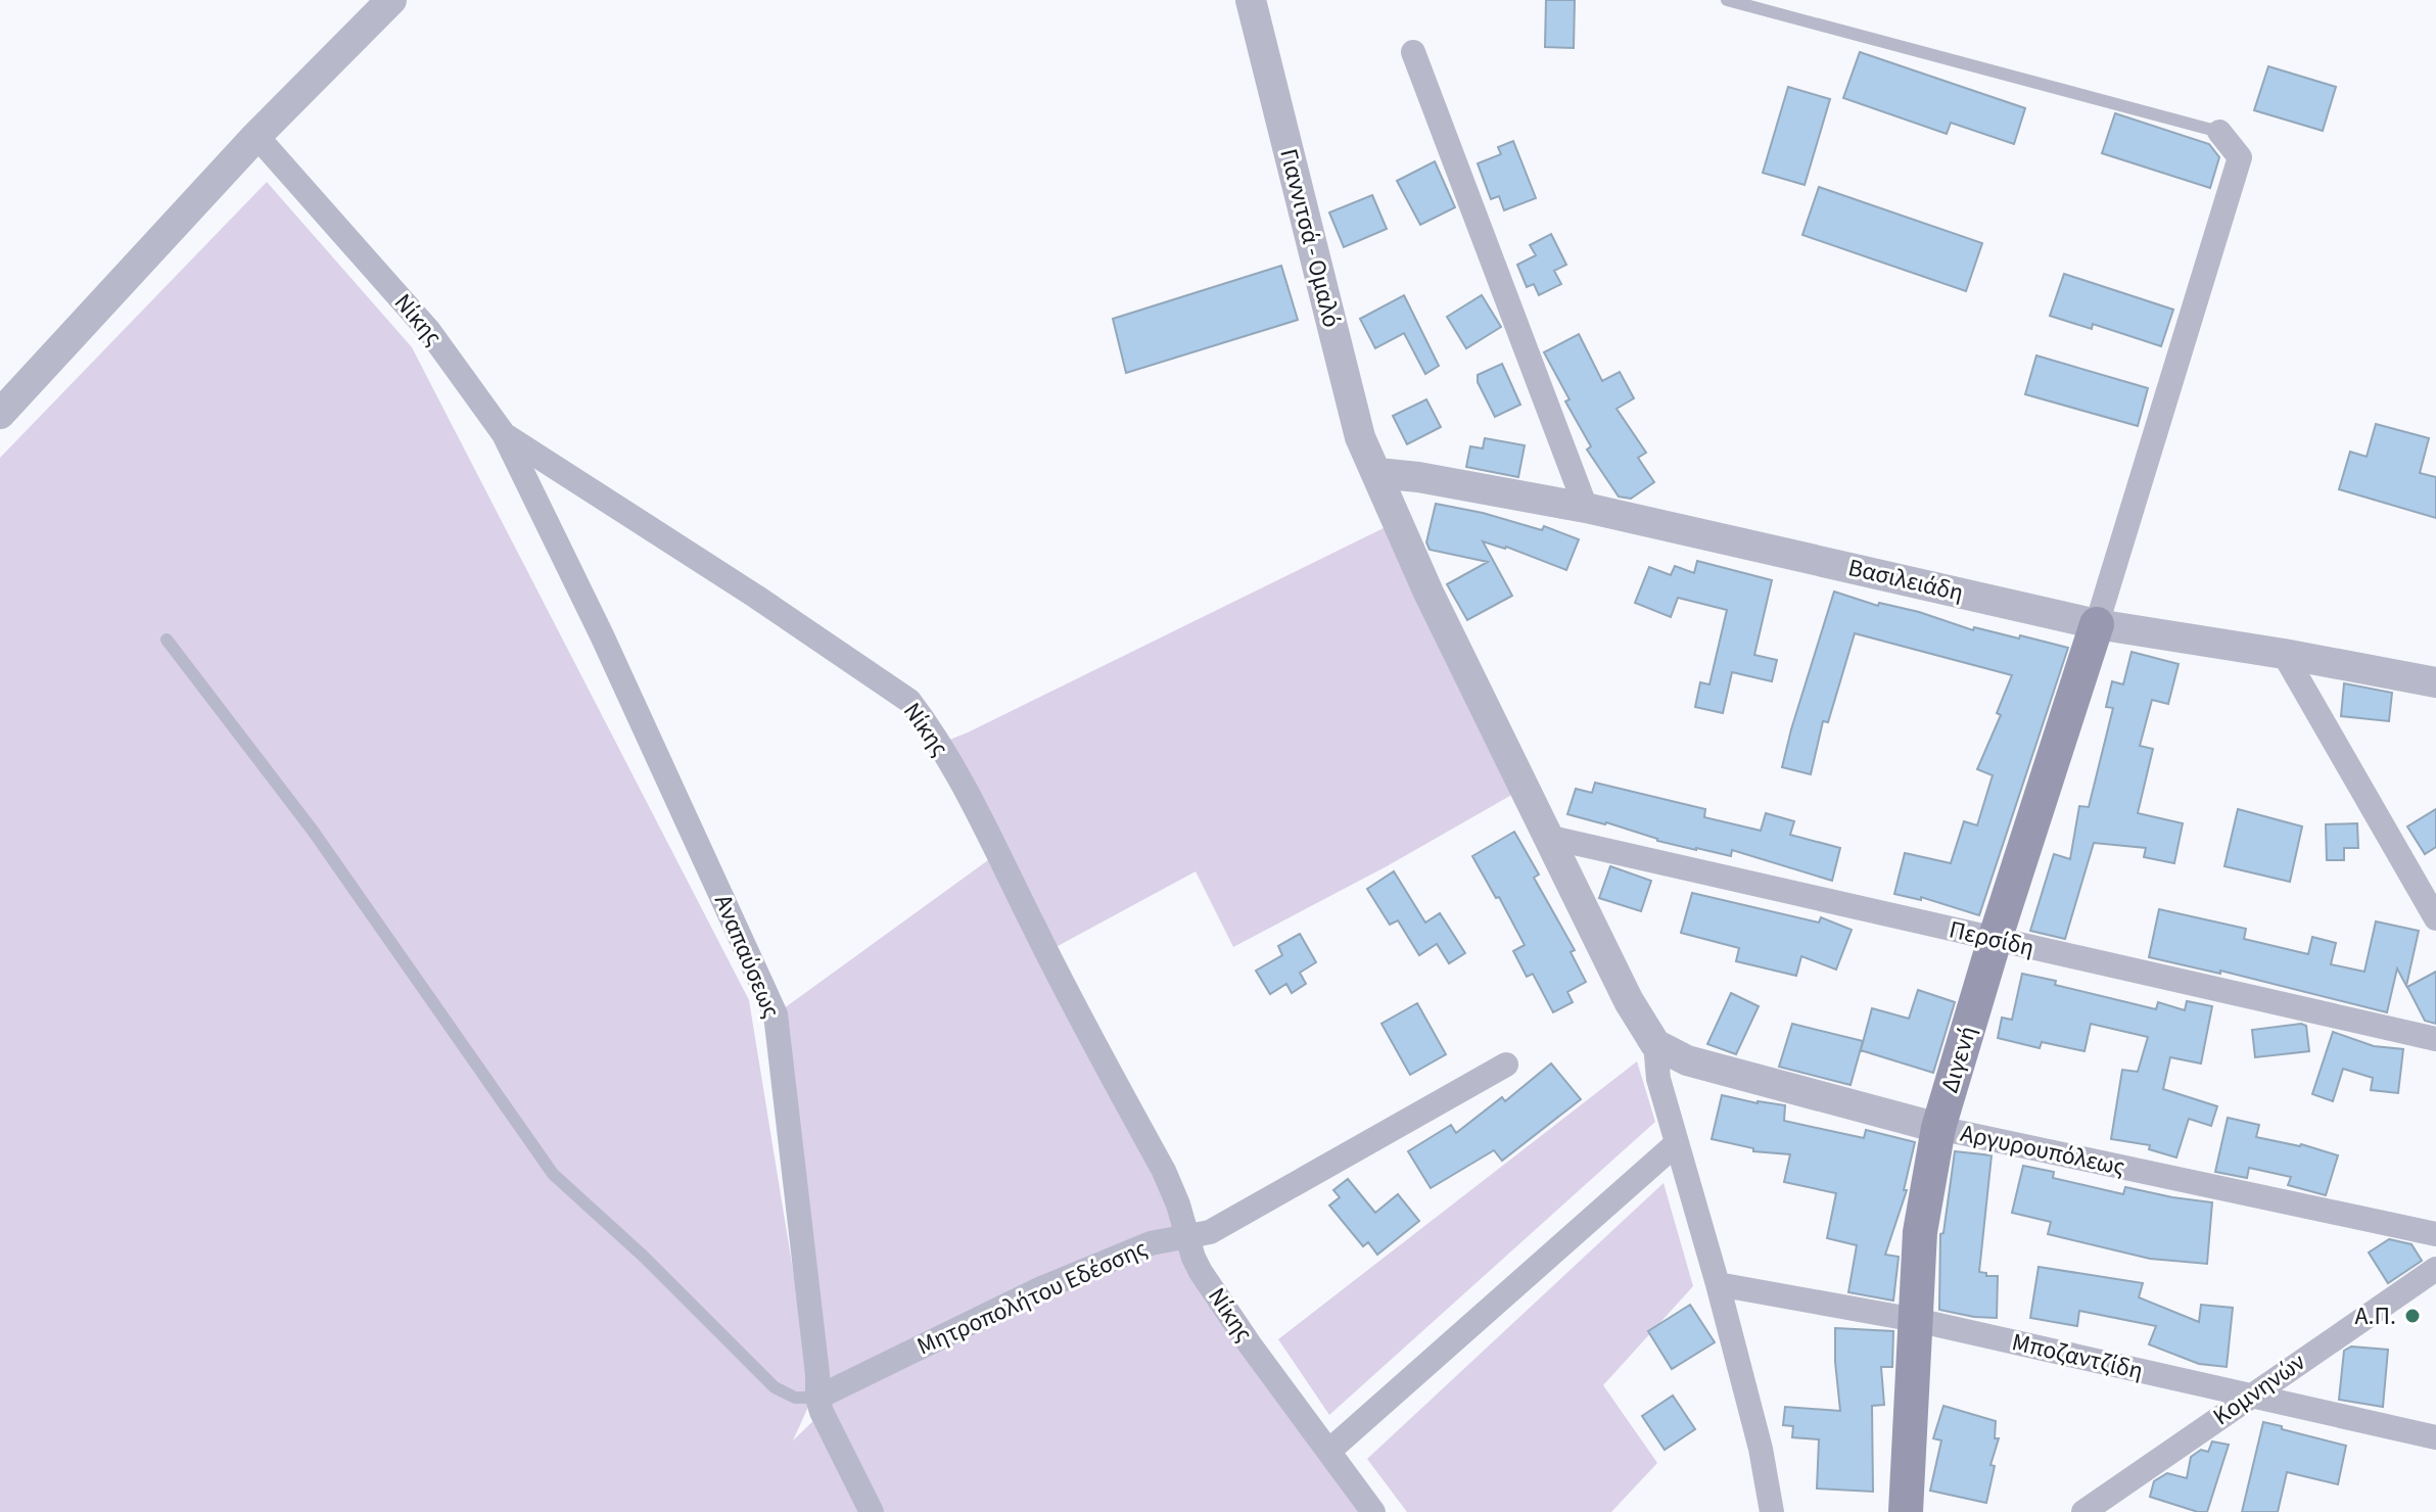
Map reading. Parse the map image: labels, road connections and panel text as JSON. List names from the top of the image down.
{
  "streets": {
    "main road": ["Διγενή"],
    "street": [
      "Γιαννιτσά - Ομαλό",
      "Νίκης",
      "Βασιλειάδη",
      "Περσίδη",
      "Αναπαύσεως",
      "Αργυρουπόλεως",
      "Μητροπολήτου Εδέσσης",
      "Μποζαντζίδη",
      "Κομνηνών"
    ]
  },
  "crossings": [
    ["Γιαννιτσά - Ομαλό", "Βασιλειάδη"],
    ["Γιαννιτσά - Ομαλό", "Περσίδη"],
    ["Γιαννιτσά - Ομαλό", "Αργυρουπόλεως"],
    ["Νίκης", "Αναπαύσεως"],
    ["Νίκης", "Μητροπολήτου Εδέσσης"],
    ["Βασιλειάδη", "Διγενή"],
    ["Περσίδη", "Διγενή"],
    ["Αναπαύσεως", "Μητροπολήτου Εδέσσης"],
    ["Διγενή", "Αργυρουπόλεως"],
    ["Διγενή", "Μποζαντζίδη"],
    ["Μποζαντζίδη", "Κομνηνών"]
  ],
  "places": ["Α.Π."]
}
